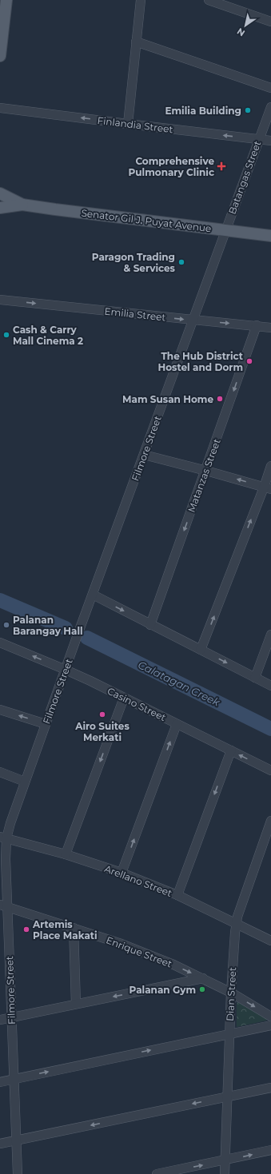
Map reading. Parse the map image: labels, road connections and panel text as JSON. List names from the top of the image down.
{
  "streets": {
    "main road": ["Senator Gil J. Puyat Avenue"],
    "street": [
      "Finlandia Street",
      "Batangas Street",
      "Emilia Street",
      "Filmore Street",
      "Matanzas Street",
      "Casino Street",
      "Arellano Street",
      "Enrique Street",
      "Dian Street"
    ]
  },
  "crossings": [
    ["Finlandia Street", "Batangas Street"],
    ["Batangas Street", "Senator Gil J. Puyat Avenue"],
    ["Batangas Street", "Filmore Street"],
    ["Senator Gil J. Puyat Avenue", "Filmore Street"],
    ["Emilia Street", "Filmore Street"],
    ["Emilia Street", "Matanzas Street"],
    ["Filmore Street", "Casino Street"],
    ["Filmore Street", "Arellano Street"],
    ["Filmore Street", "Enrique Street"],
    ["Arellano Street", "Dian Street"],
    ["Enrique Street", "Dian Street"]
  ],
  "one_way": ["Emilia Street", "Enrique Street"],
  "water": ["Calatagan Creek"],
  "places": {
    "other": [
      "Emilia Building",
      "Paragon Trading & Services",
      "Cash & Carry Mall Cinema 2",
      "The Hub District Hostel and Dorm",
      "Mam Susan Home",
      "Palanan Barangay Hall",
      "Airo Suites Merkati",
      "Artemis Place Makati",
      "Palanan Gym"
    ],
    "health": ["Comprehensive Pulmonary Clinic"]
  },
  "north": "bottom left"
}
